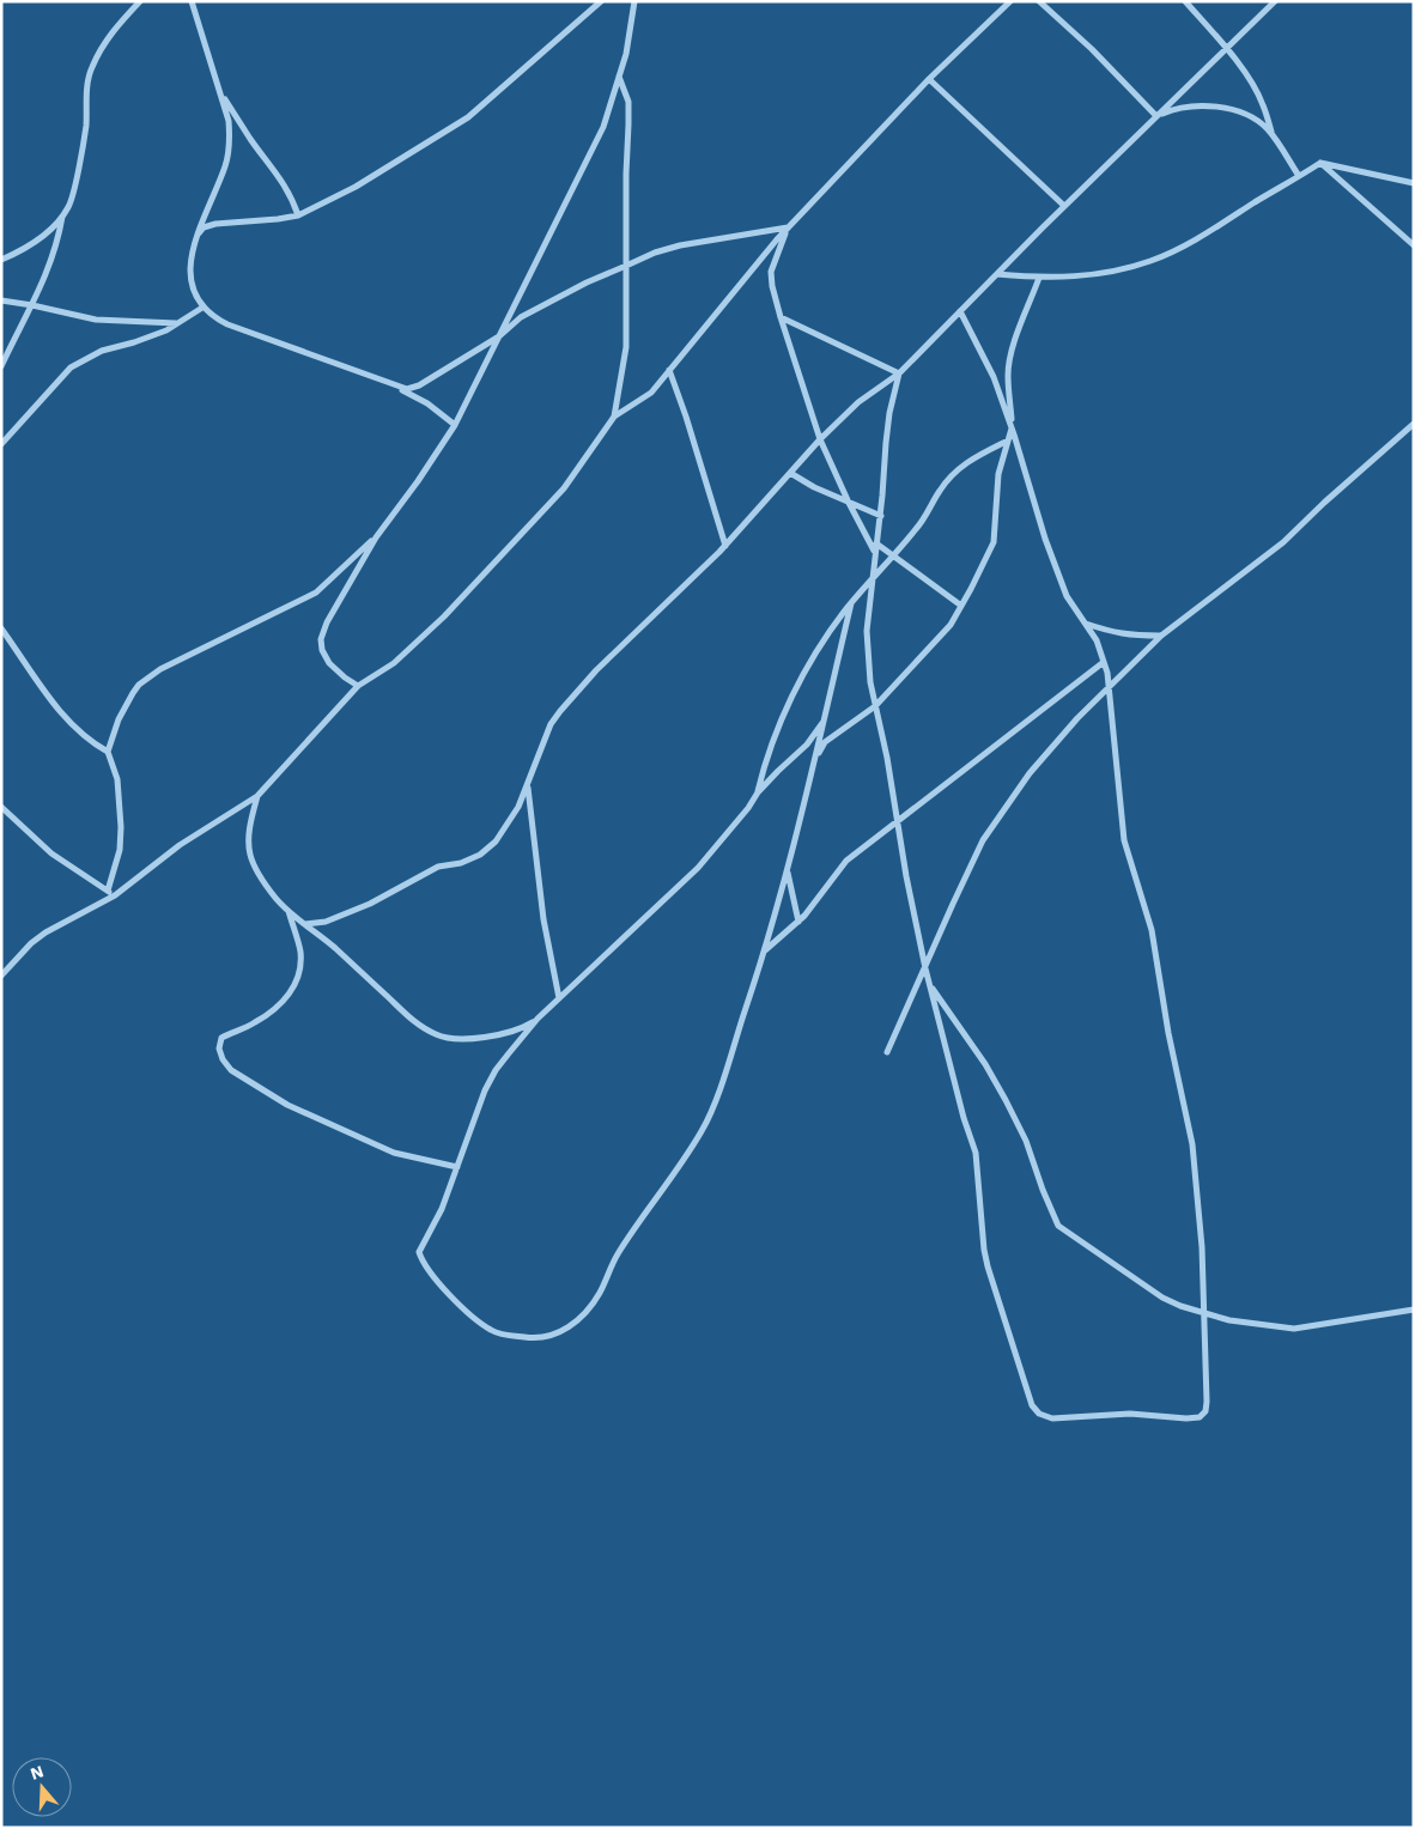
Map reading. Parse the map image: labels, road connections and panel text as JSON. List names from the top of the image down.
{
  "north": "top"
}
